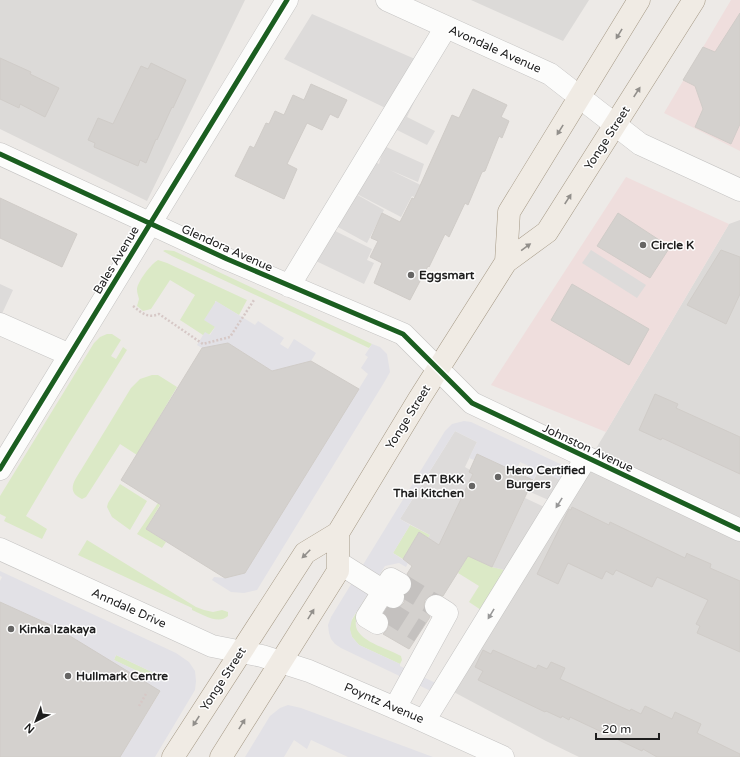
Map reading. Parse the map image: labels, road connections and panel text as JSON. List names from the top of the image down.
{
  "streets": {
    "main road": ["Yonge Street"],
    "street": [
      "Avondale Avenue",
      "Glendora Avenue",
      "Bales Avenue",
      "Johnston Avenue",
      "Anndale Drive",
      "Poyntz Avenue"
    ]
  },
  "crossings": [
    ["Avondale Avenue", "Yonge Street"],
    ["Yonge Street", "Glendora Avenue"],
    ["Yonge Street", "Johnston Avenue"],
    ["Yonge Street", "Anndale Drive"],
    ["Yonge Street", "Poyntz Avenue"],
    ["Glendora Avenue", "Bales Avenue"],
    ["Glendora Avenue", "Johnston Avenue"],
    ["Anndale Drive", "Poyntz Avenue"]
  ],
  "places": [
    "Circle K",
    "Eggsmart",
    "Hero Certified Burgers",
    "EAT BKK Thai Kitchen",
    "Kinka Izakaya",
    "Hullmark Centre"
  ],
  "scale_bar": "20 m",
  "north": "bottom left"
}
